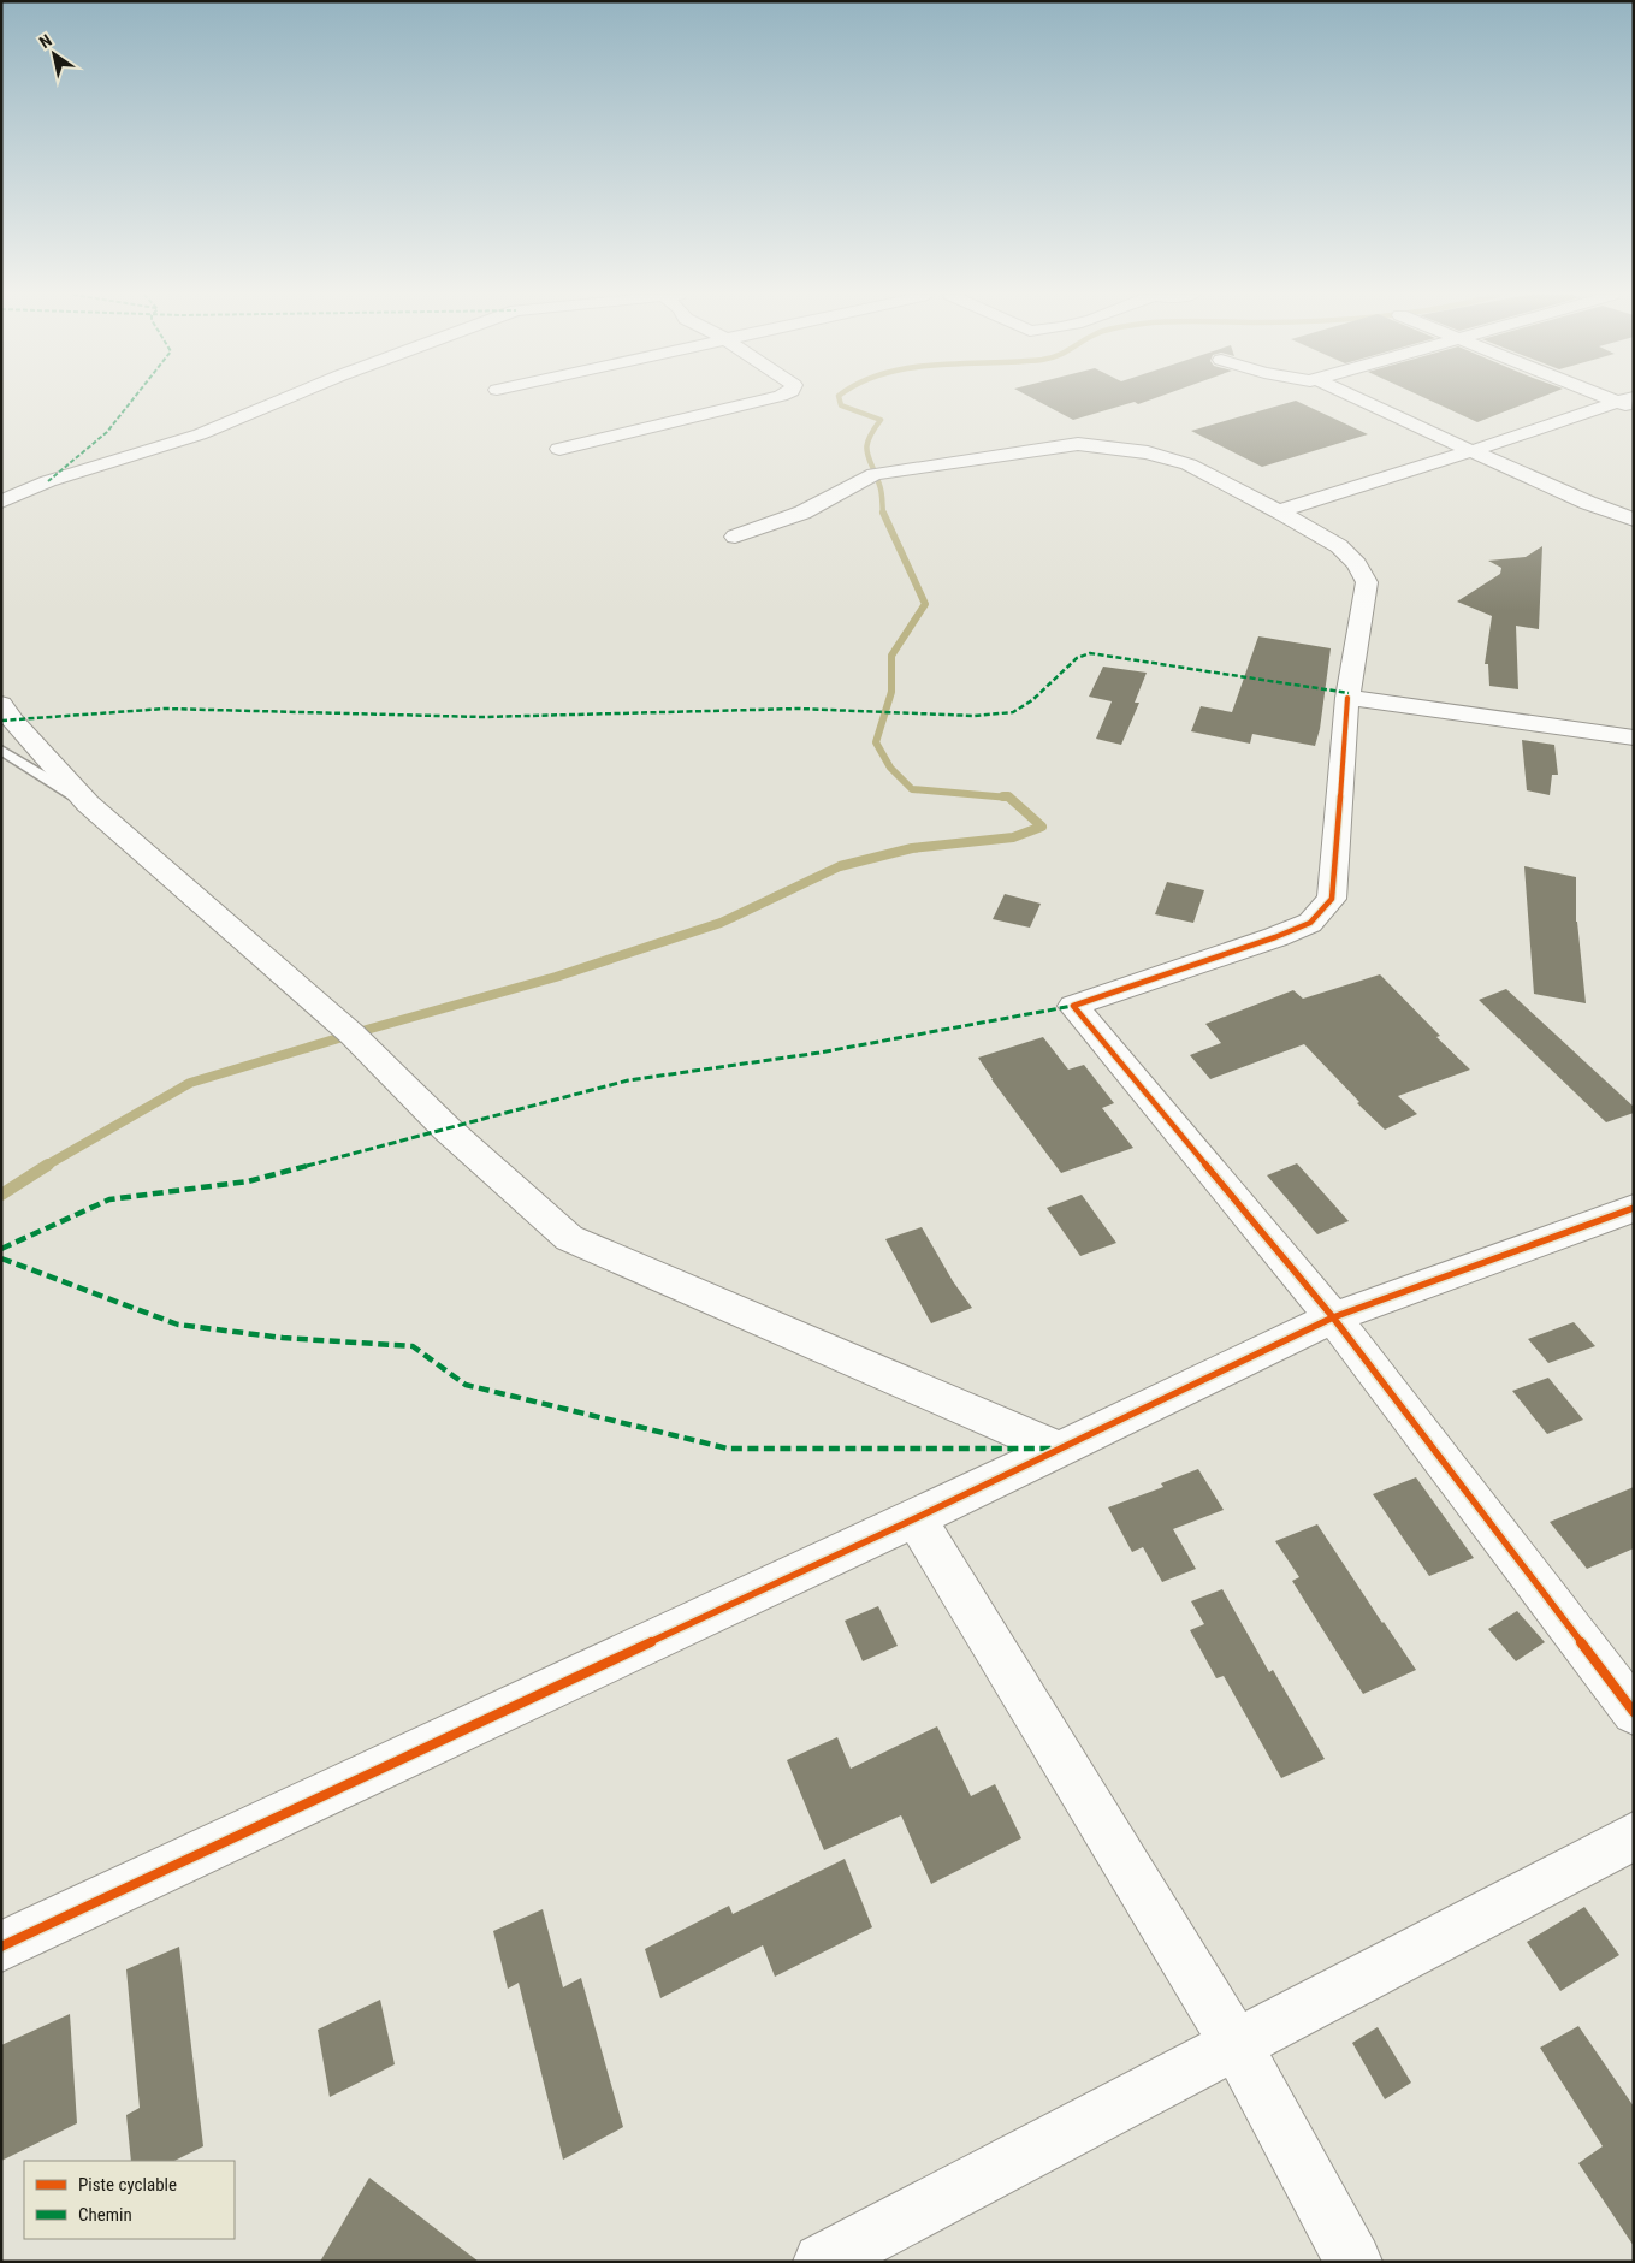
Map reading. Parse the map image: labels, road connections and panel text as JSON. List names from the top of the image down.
{
  "legend": ["Piste cyclable", "Chemin"],
  "north": "top left"
}
